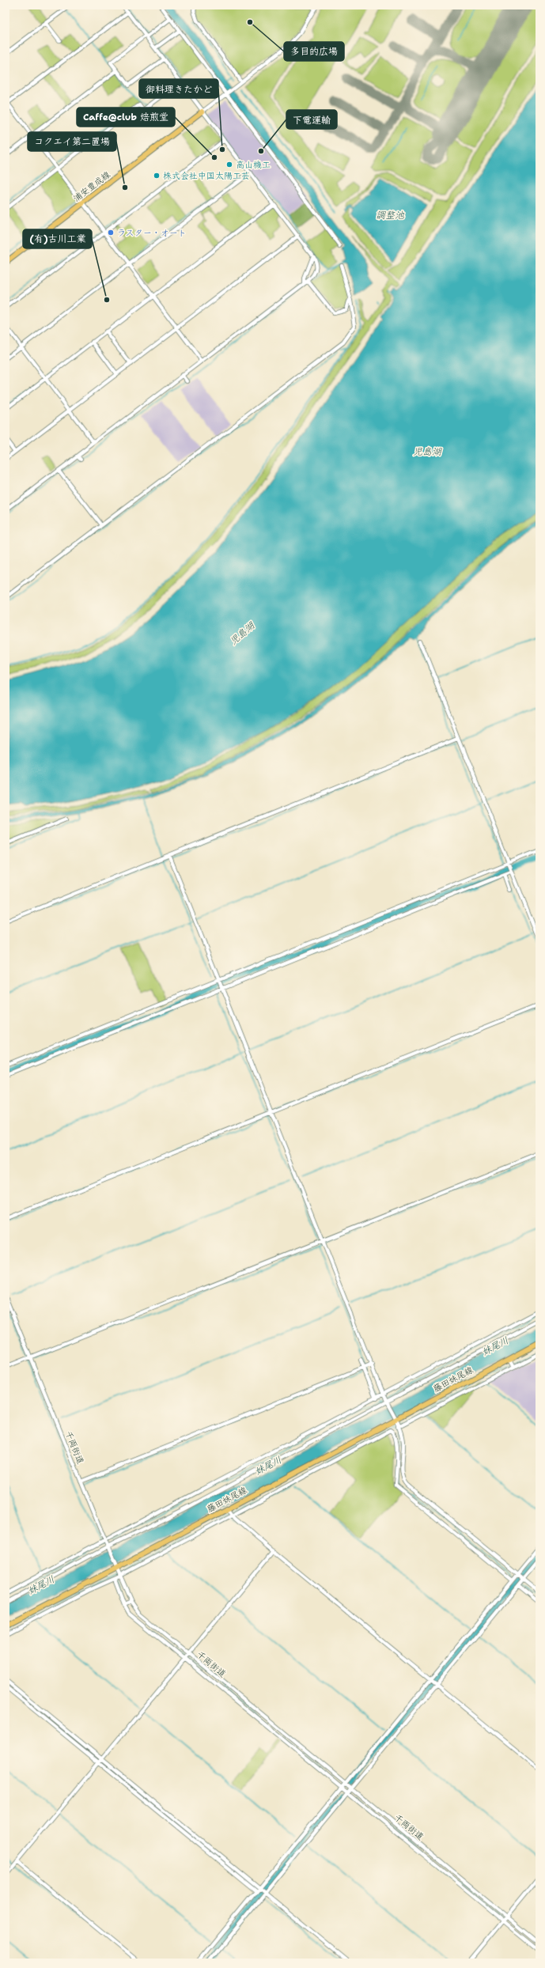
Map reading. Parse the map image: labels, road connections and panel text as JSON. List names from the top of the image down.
{
  "streets": {
    "main road": ["浦安豊成線", "藤田妹尾線"],
    "street": ["千両街道"]
  },
  "crossings": [
    ["藤田妹尾線", "千両街道"]
  ],
  "water": ["調整池", "児島湖", "妹尾川"],
  "places": [
    "多目的広場",
    "御料理きたかど",
    "下電運輸",
    "Caffe@club 焙煎堂",
    "高山機工",
    "株式会社中国太陽工芸",
    "コクエイ第二置場",
    "ラスター・オート",
    "(有)古川工業"
  ]
}
